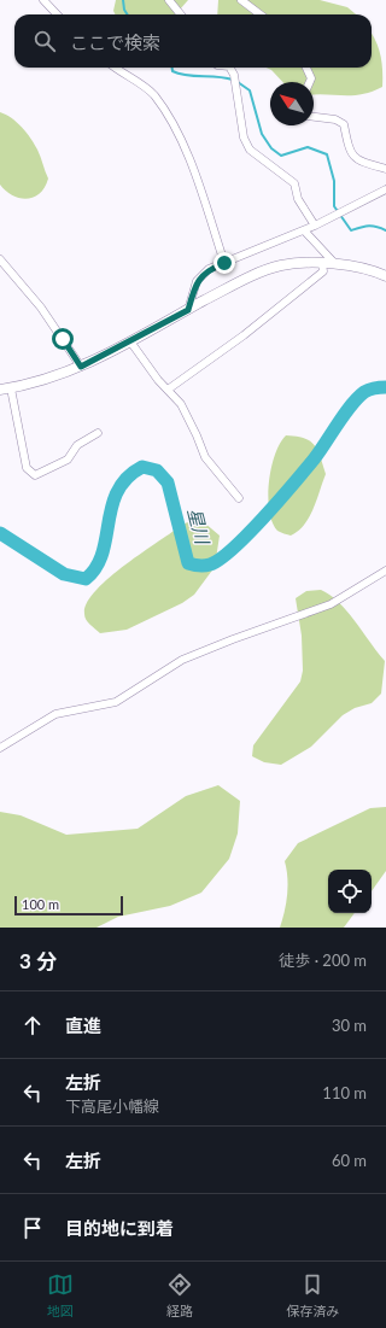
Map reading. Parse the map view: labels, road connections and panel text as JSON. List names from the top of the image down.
{
  "water": ["星川"],
  "scale_bar": "100 m",
  "north": "top left",
  "page": {
    "search": "ここで検索",
    "scale": "100 m",
    "heading": ["3 分", "徒歩 · 200 m"],
    "list": [
      ["直進", "30 m"],
      ["左折", "下高尾小幡線", "110 m"],
      ["左折", "60 m"],
      "目的地に到着"
    ],
    "nav": ["地図", "経路", "保存済み"]
  }
}
